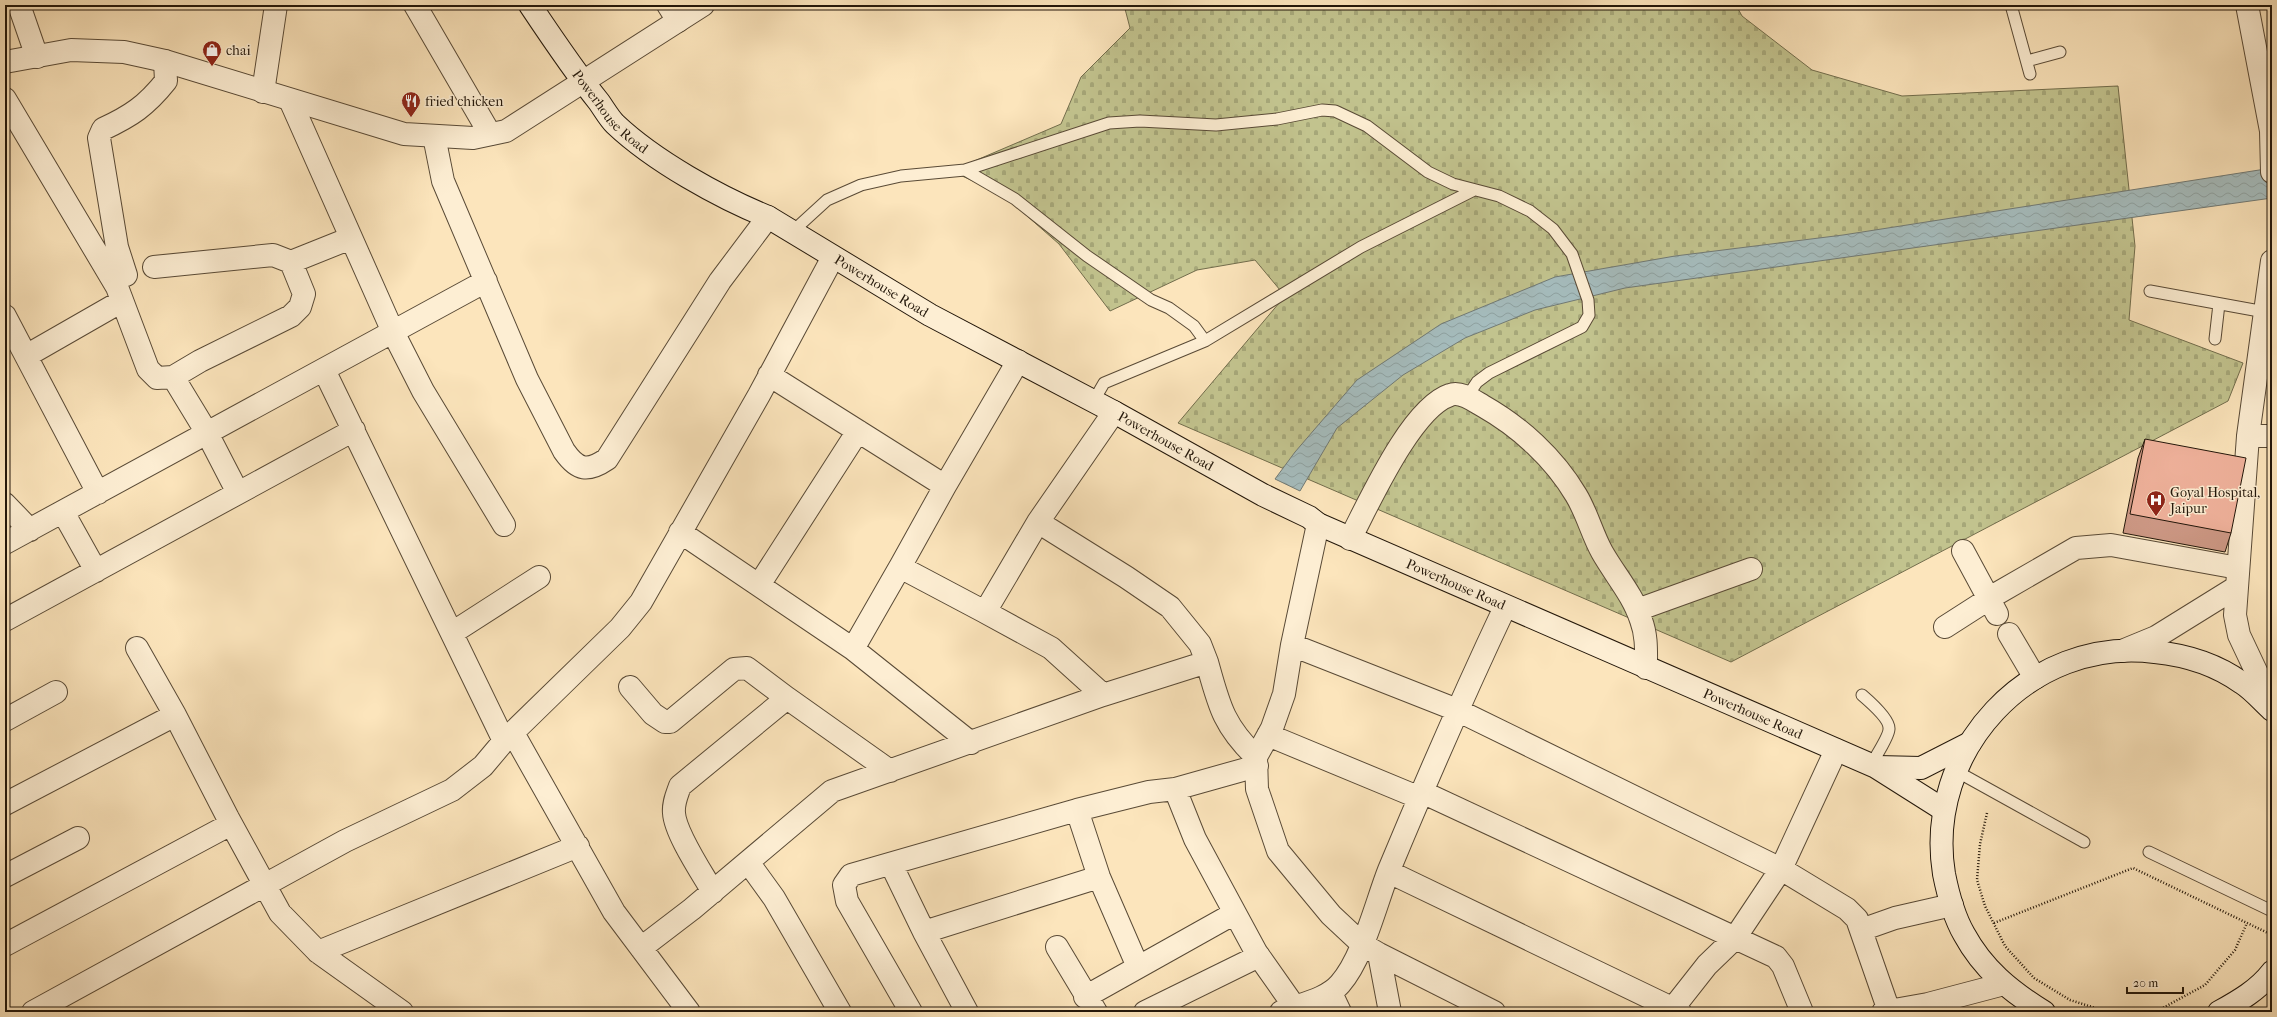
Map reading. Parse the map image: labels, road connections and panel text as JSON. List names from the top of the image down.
{
  "streets": {
    "street": ["Powerhouse Road"]
  },
  "places": {
    "shop": ["chai"],
    "restaurant": ["fried chicken"],
    "hospital": ["Goyal Hospital, Jaipur"]
  },
  "scale_bar": "20 m"
}
